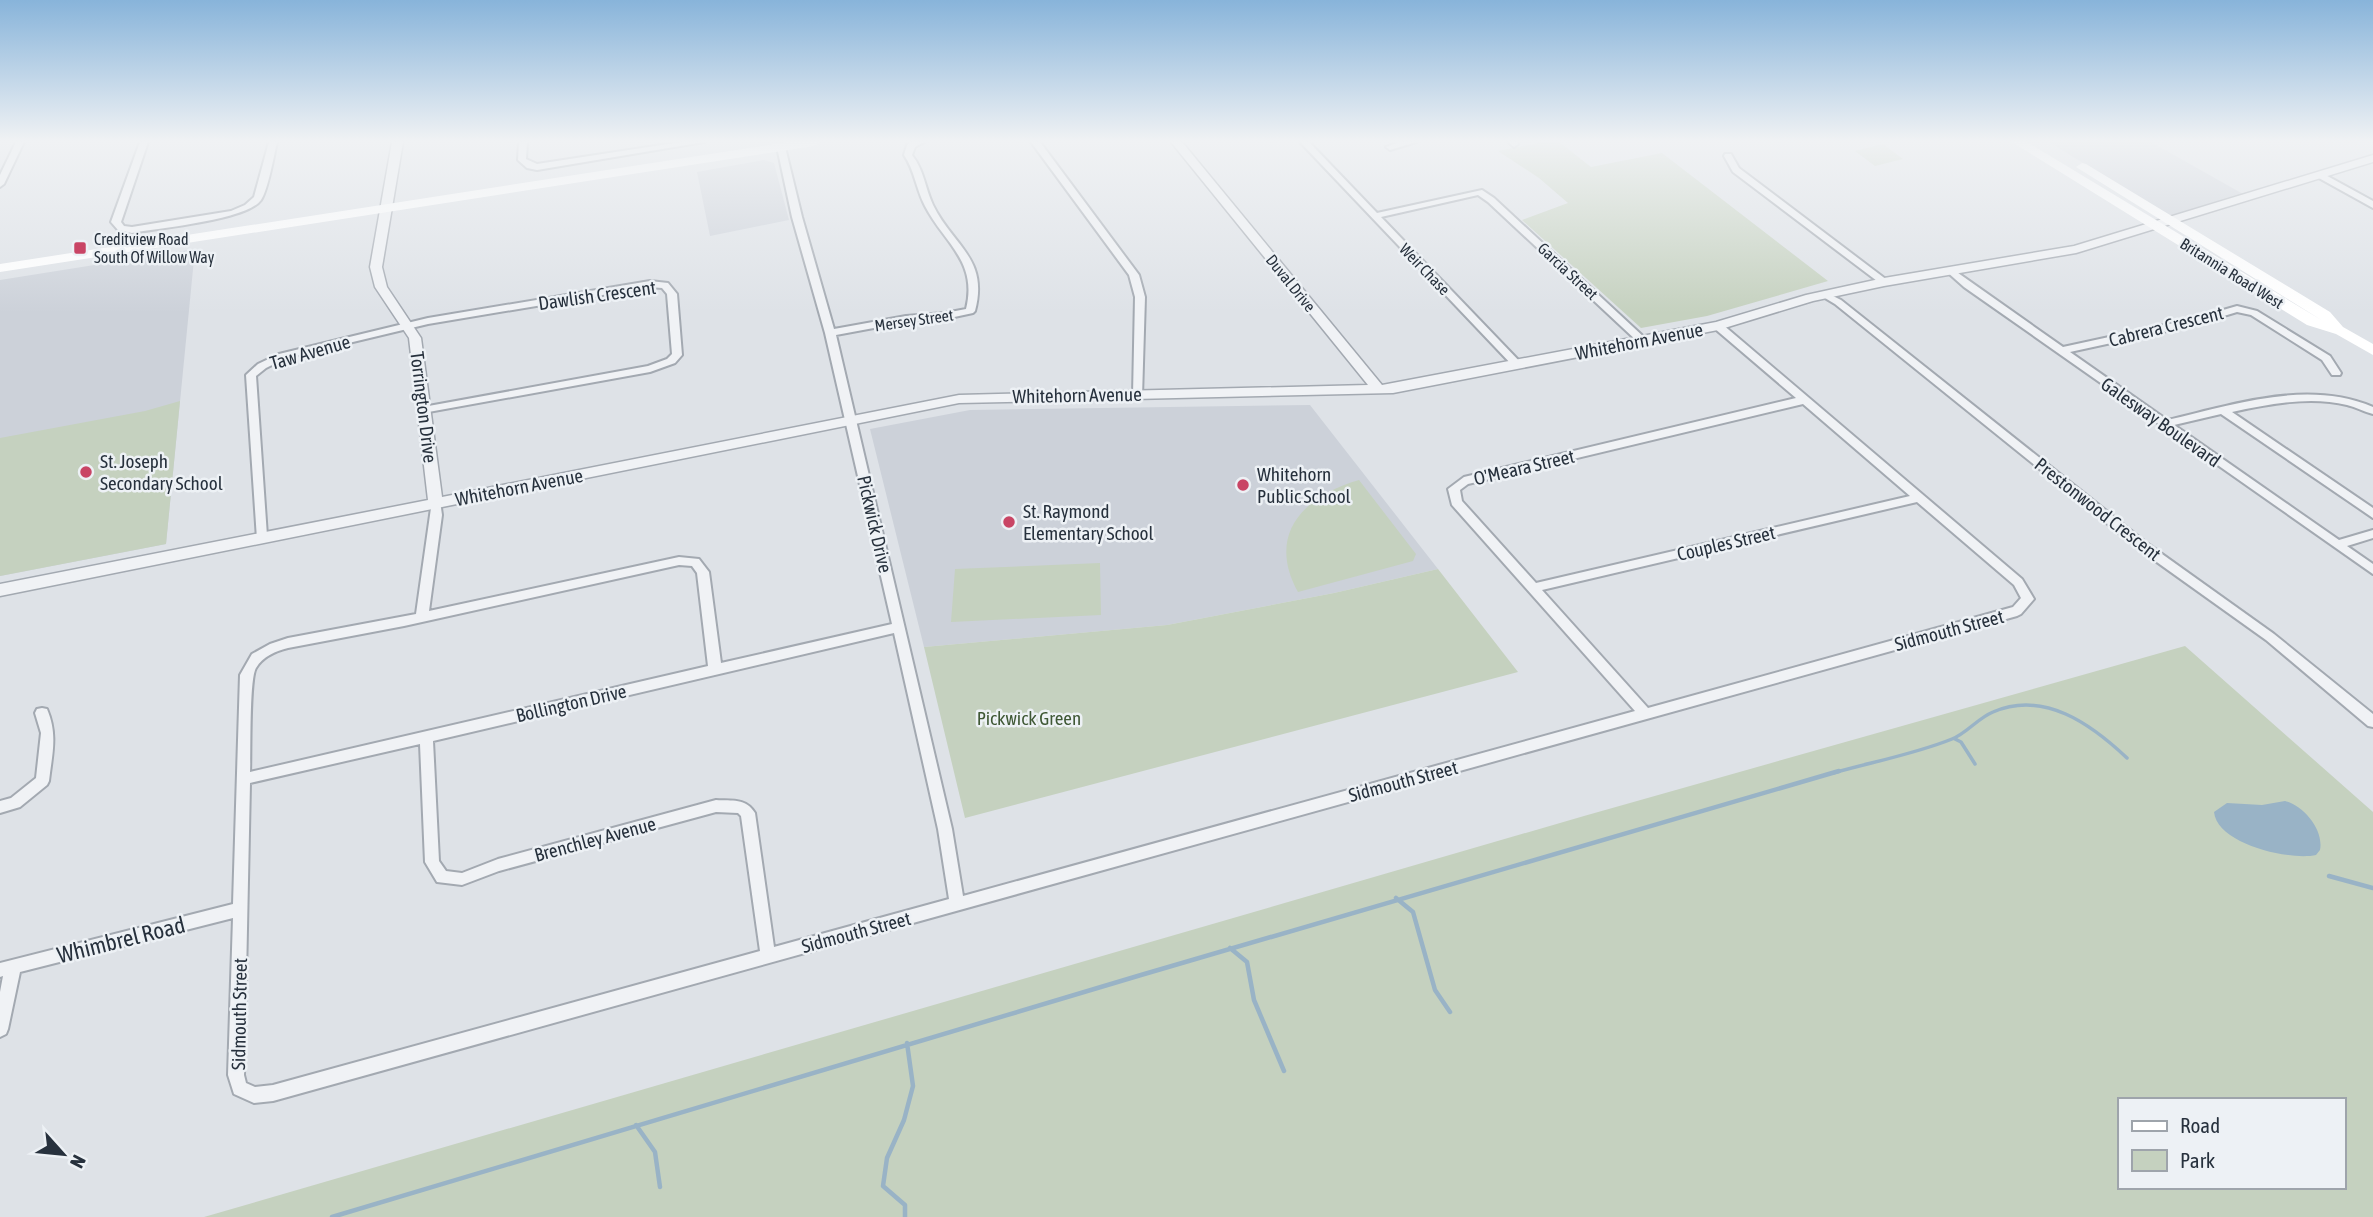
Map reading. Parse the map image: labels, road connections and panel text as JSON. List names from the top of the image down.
{
  "streets": {
    "main road": ["Britannia Road West"],
    "street": [
      "Weir Chase",
      "Garcia Street",
      "Duval Drive",
      "Dawlish Crescent",
      "Mersey Street",
      "Cabrera Crescent",
      "Whitehorn Avenue",
      "Taw Avenue",
      "Torrington Drive",
      "Galesway Boulevard",
      "O'Meara Street",
      "Prestonwood Crescent",
      "Pickwick Drive",
      "Couples Street",
      "Sidmouth Street",
      "Bollington Drive",
      "Brenchley Avenue",
      "Whimbrel Road"
    ]
  },
  "crossings": [
    ["Weir Chase", "Garcia Street"],
    ["Weir Chase", "Whitehorn Avenue"],
    ["Garcia Street", "Whitehorn Avenue"],
    ["Britannia Road West", "Whitehorn Avenue"],
    ["Duval Drive", "Whitehorn Avenue"],
    ["Dawlish Crescent", "Taw Avenue"],
    ["Dawlish Crescent", "Torrington Drive"],
    ["Mersey Street", "Pickwick Drive"],
    ["Cabrera Crescent", "Galesway Boulevard"],
    ["Whitehorn Avenue", "Taw Avenue"],
    ["Whitehorn Avenue", "Torrington Drive"],
    ["Whitehorn Avenue", "Galesway Boulevard"],
    ["Whitehorn Avenue", "Prestonwood Crescent"],
    ["Whitehorn Avenue", "Pickwick Drive"],
    ["Whitehorn Avenue", "Sidmouth Street"],
    ["Taw Avenue", "Torrington Drive"],
    ["Torrington Drive", "Sidmouth Street"],
    ["O'Meara Street", "Couples Street"],
    ["O'Meara Street", "Sidmouth Street"],
    ["Pickwick Drive", "Sidmouth Street"],
    ["Pickwick Drive", "Bollington Drive"],
    ["Couples Street", "Sidmouth Street"],
    ["Sidmouth Street", "Bollington Drive"],
    ["Sidmouth Street", "Brenchley Avenue"],
    ["Sidmouth Street", "Whimbrel Road"],
    ["Bollington Drive", "Brenchley Avenue"]
  ],
  "parks": ["Pickwick Green"],
  "places": {
    "transit": ["Creditview Road South Of Willow Way"],
    "other": ["St. Joseph Secondary School", "Whitehorn Public School", "St. Raymond Elementary School"]
  },
  "legend": ["Road", "Park"],
  "north": "bottom right"
}
